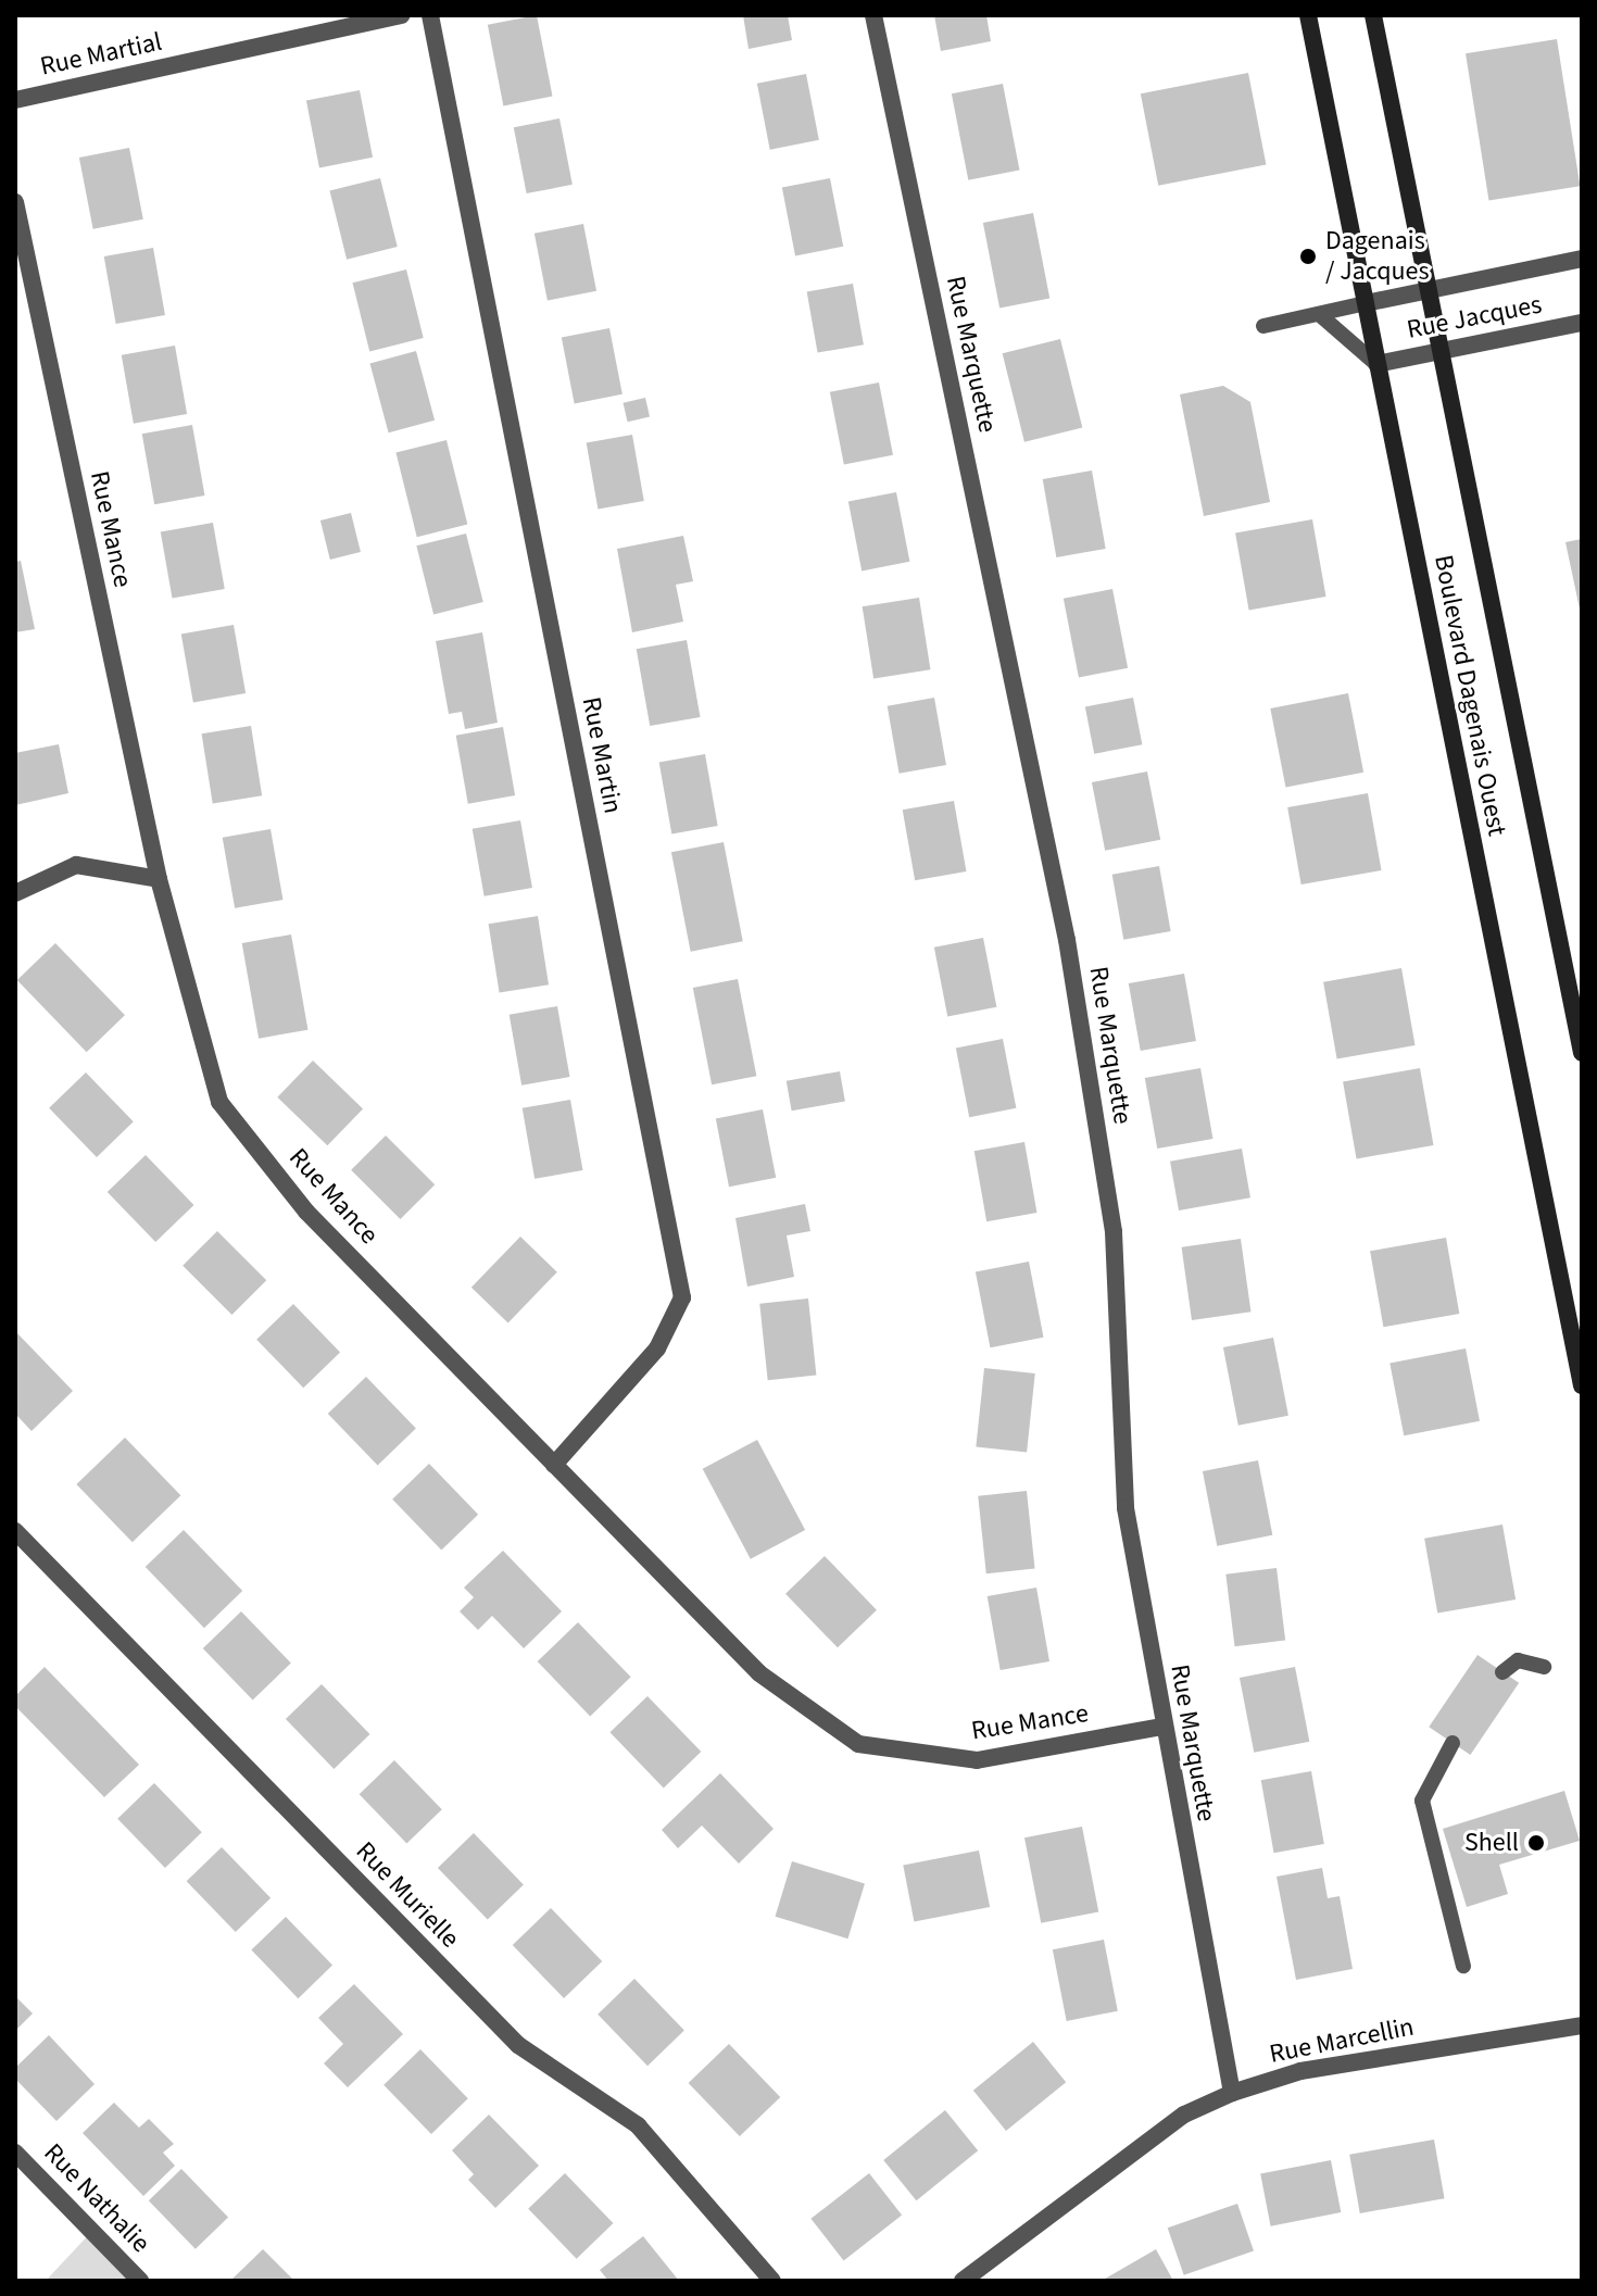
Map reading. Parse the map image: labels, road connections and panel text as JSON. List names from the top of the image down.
{
  "streets": {
    "main road": ["Boulevard Dagenais Ouest"],
    "street": [
      "Rue Martial",
      "Rue Jacques",
      "Rue Marquette",
      "Rue Mance",
      "Rue Martin",
      "Rue Murielle",
      "Rue Marcellin",
      "Rue Nathalie"
    ]
  },
  "crossings": [
    ["Rue Jacques", "Boulevard Dagenais Ouest"],
    ["Rue Marquette", "Rue Mance"],
    ["Rue Marquette", "Rue Marcellin"],
    ["Rue Mance", "Rue Martin"]
  ],
  "places": ["Dagenais / Jacques", "Shell"]
}
